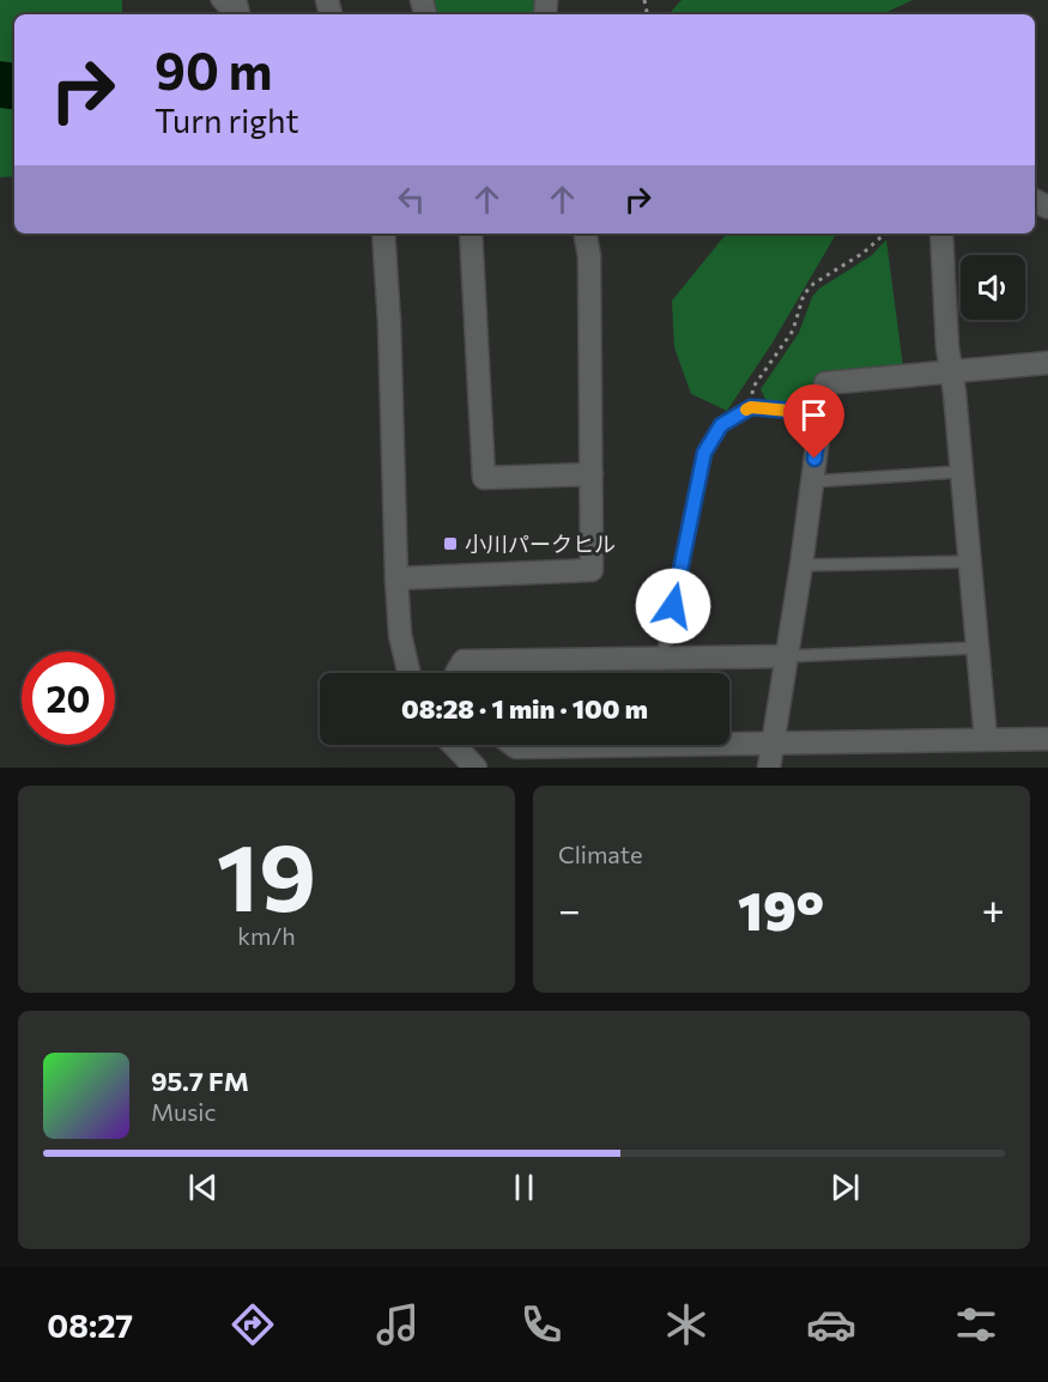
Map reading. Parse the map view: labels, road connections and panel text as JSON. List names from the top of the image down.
{
  "places": {
    "transit": ["小川パークヒル"]
  },
  "page": {
    "turn": ["90 m", "Turn right"],
    "limit": "20",
    "trip": "08:28 · 1 min · 100 m",
    "tile": [
      ["19", "km/h"],
      "Climate"
    ],
    "heat": ["−", "19°", "+"],
    "song": ["95.7 FM", "Music"],
    "tabs": "08:27"
  }
}
